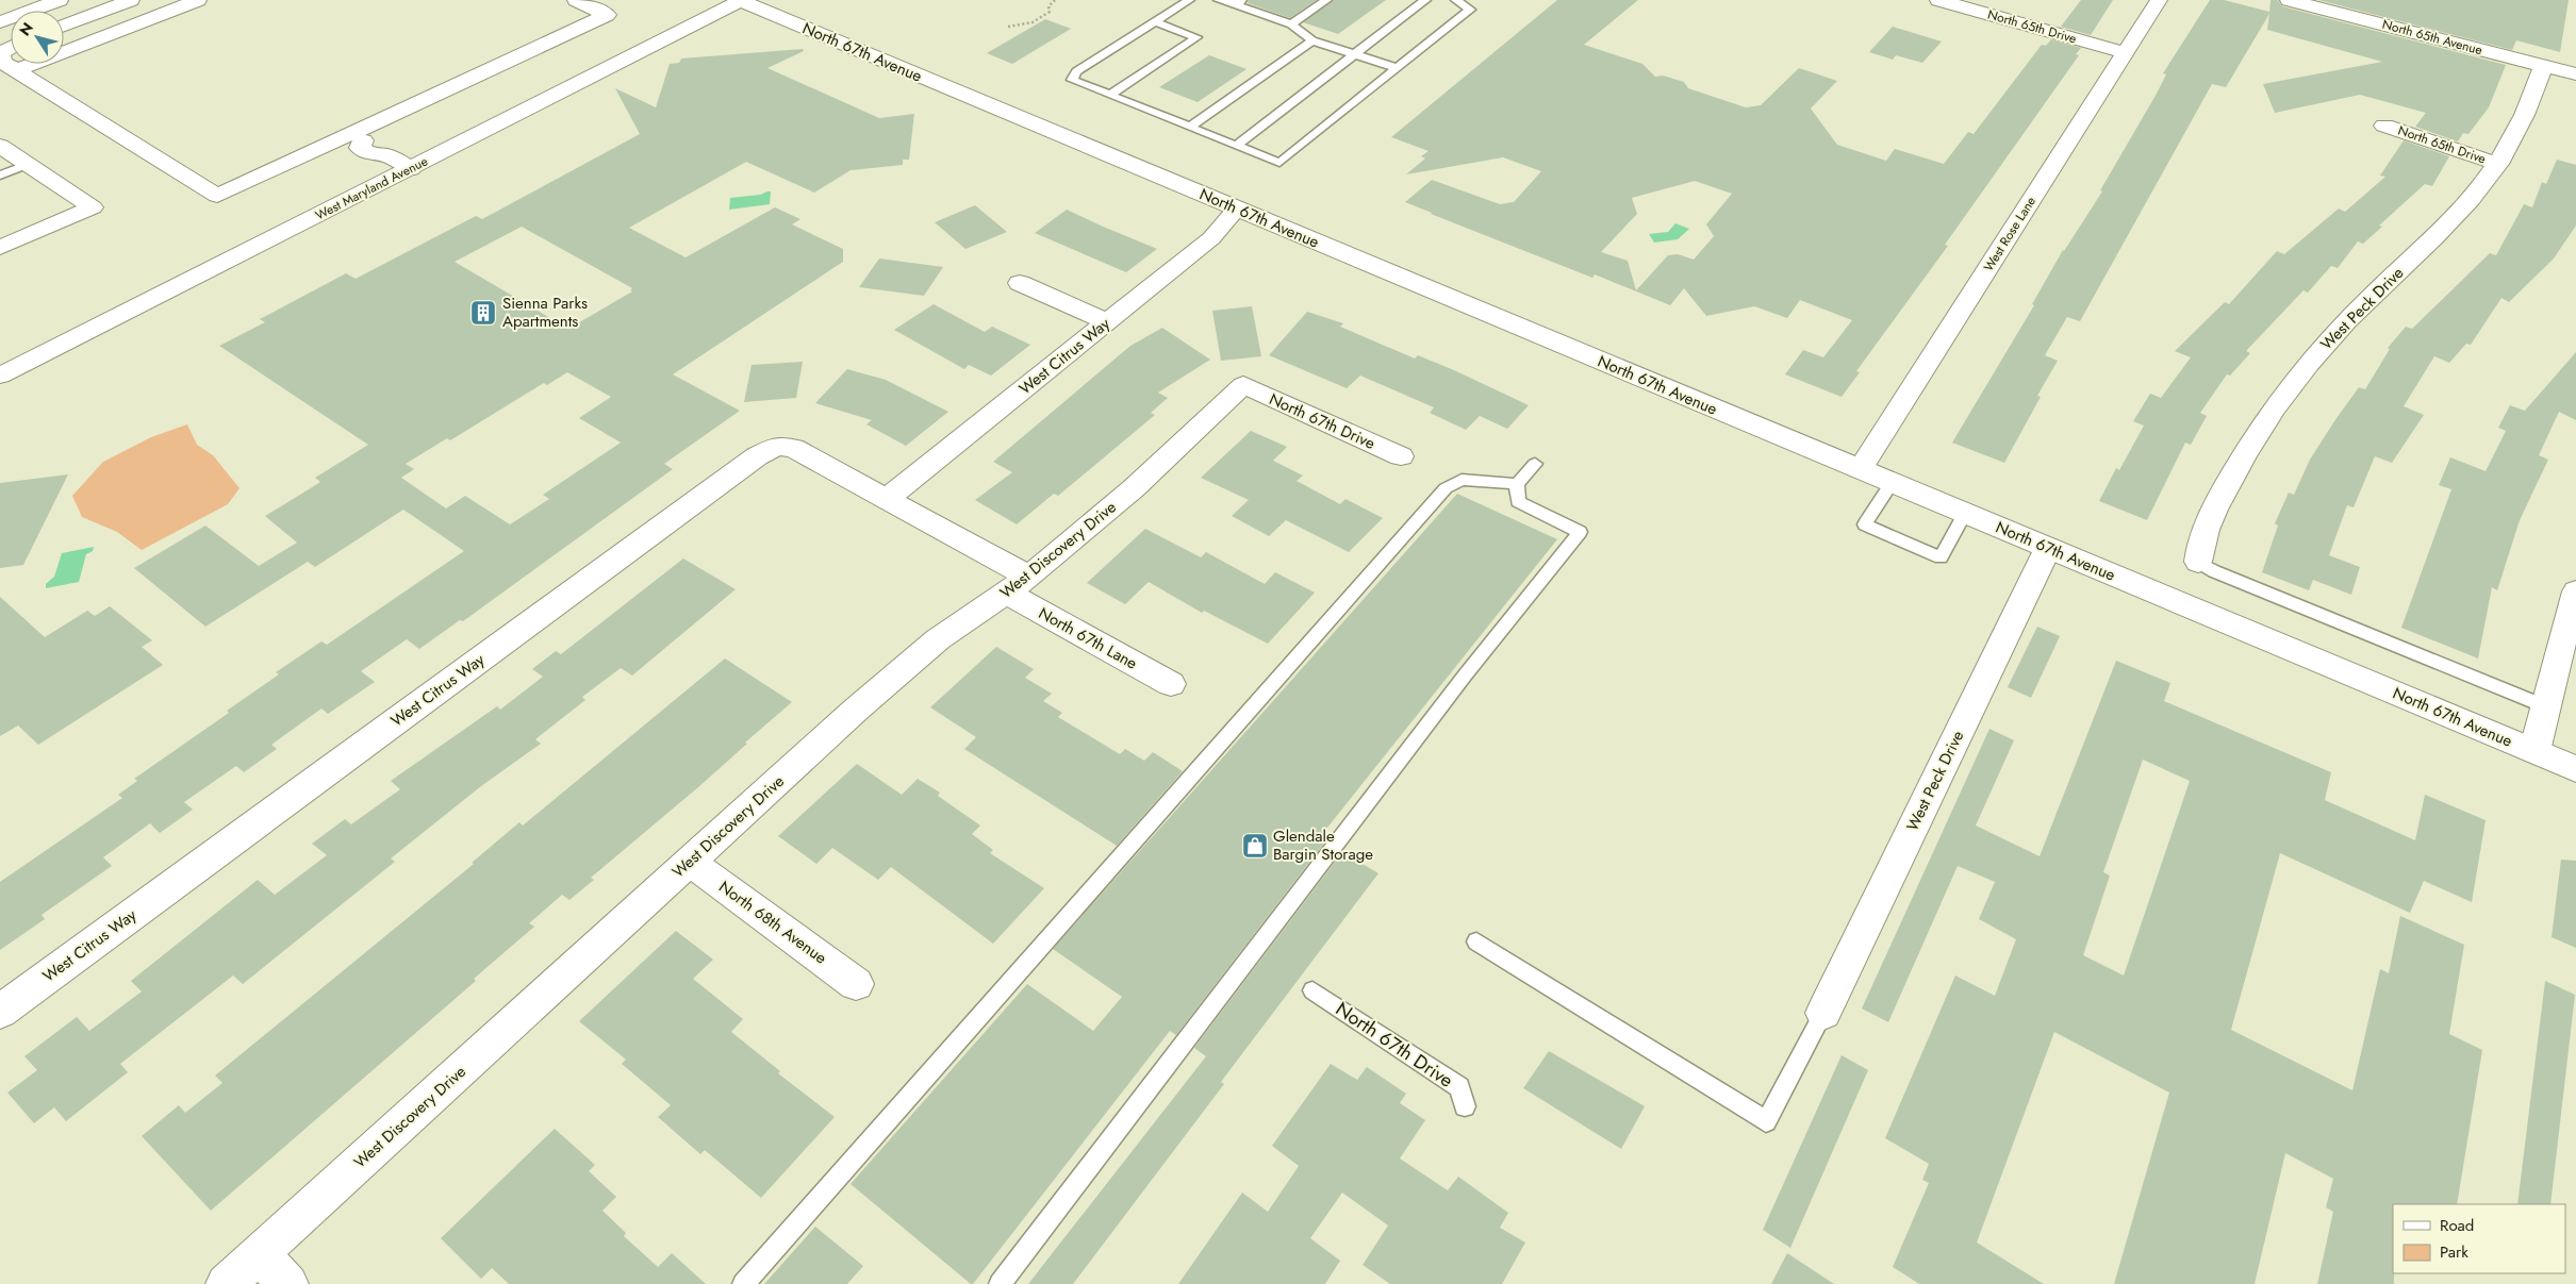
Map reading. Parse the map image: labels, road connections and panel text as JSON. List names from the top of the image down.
{
  "streets": {
    "street": [
      "North 65th Drive",
      "North 65th Avenue",
      "North 67th Avenue",
      "West Maryland Avenue",
      "West Rose Lane",
      "West Peck Drive",
      "West Citrus Way",
      "North 67th Drive",
      "West Discovery Drive",
      "North 67th Lane",
      "North 68th Avenue"
    ]
  },
  "crossings": [
    ["North 65th Drive", "West Rose Lane"],
    ["North 65th Drive", "West Peck Drive"],
    ["North 65th Avenue", "West Peck Drive"],
    ["North 67th Avenue", "West Maryland Avenue"],
    ["North 67th Avenue", "West Rose Lane"],
    ["North 67th Avenue", "West Peck Drive"],
    ["North 67th Avenue", "West Citrus Way"],
    ["West Citrus Way", "West Discovery Drive"],
    ["West Citrus Way", "North 67th Lane"],
    ["North 67th Drive", "West Discovery Drive"],
    ["West Discovery Drive", "North 67th Lane"],
    ["West Discovery Drive", "North 68th Avenue"]
  ],
  "places": {
    "building": ["Sienna Parks Apartments"],
    "shop": ["Glendale Bargin Storage"]
  },
  "legend": ["Road", "Park"],
  "north": "top left"
}
